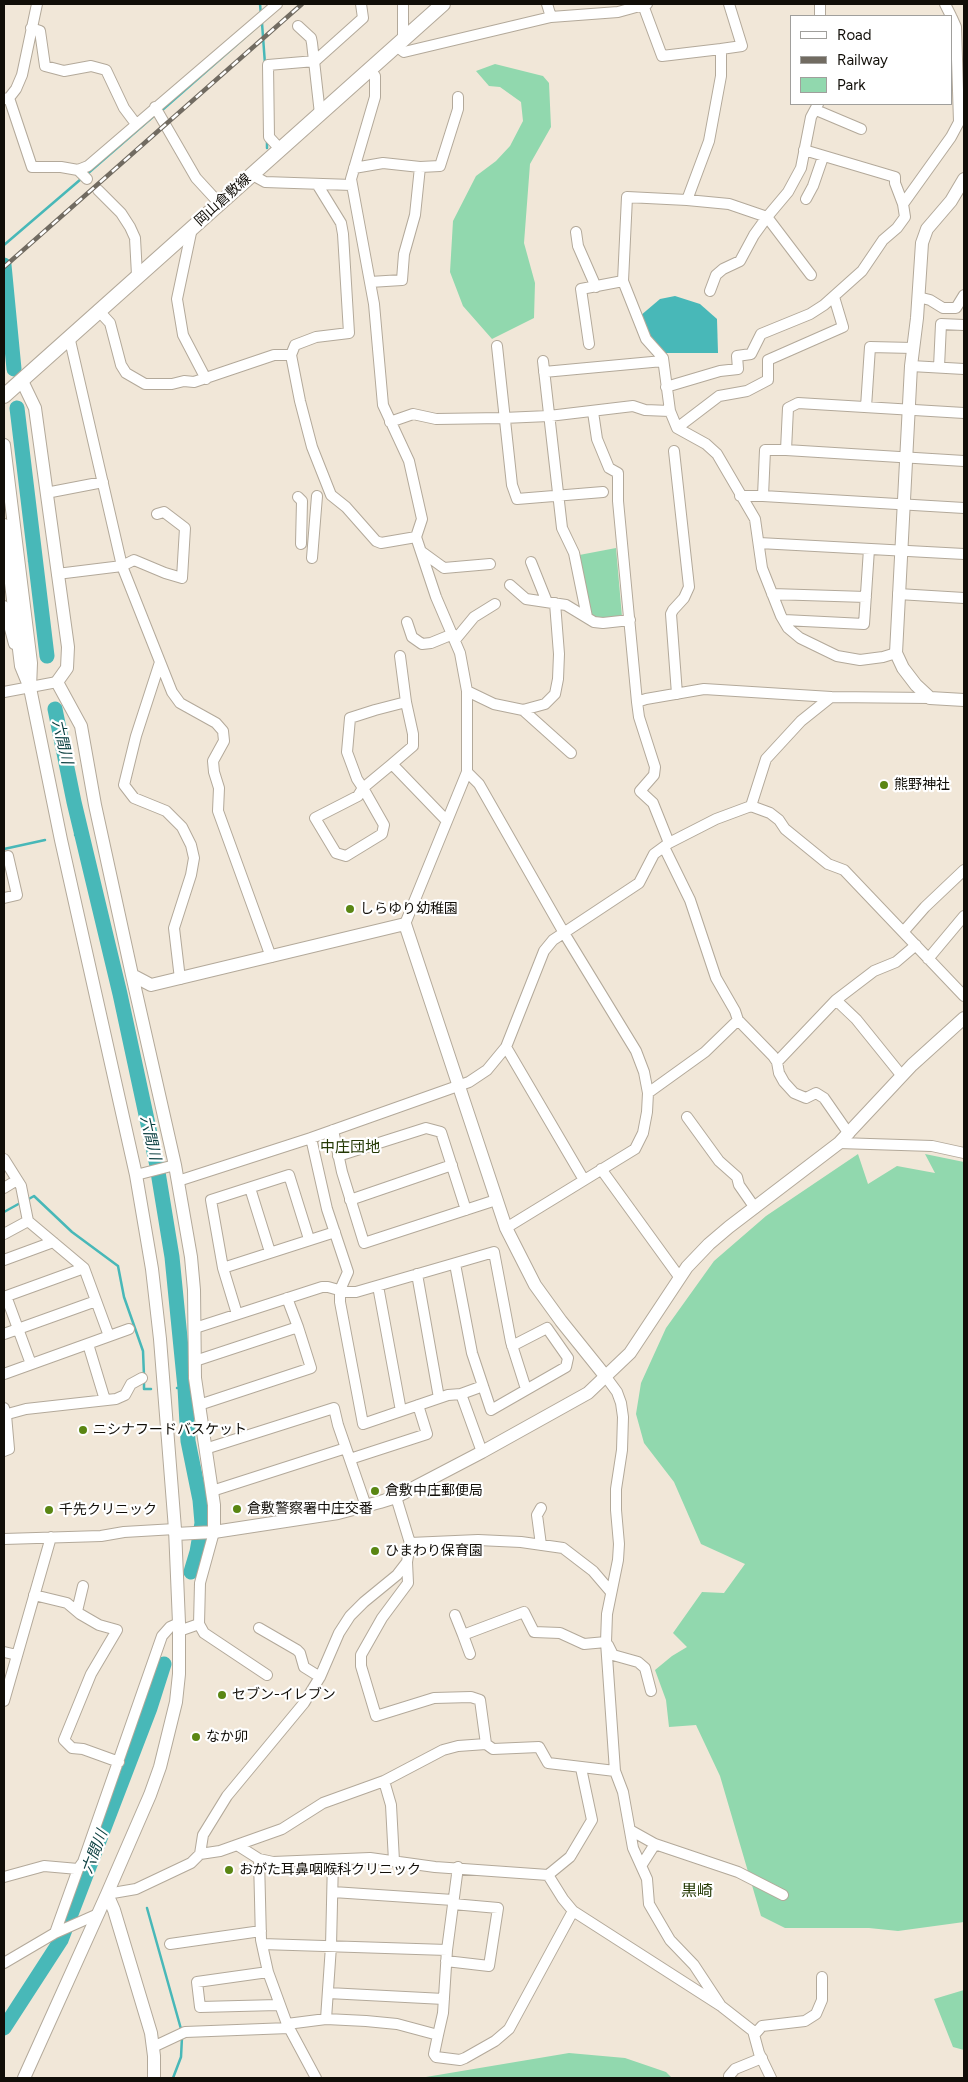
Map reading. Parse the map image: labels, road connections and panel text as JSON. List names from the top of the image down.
{
  "streets": {
    "main road": ["岡山倉敷線"]
  },
  "districts": ["中庄団地", "黒崎"],
  "water": ["六間川"],
  "places": [
    "熊野神社",
    "しらゆり幼稚園",
    "ニシナフードバスケット",
    "倉敷中庄郵便局",
    "倉敷警察署中庄交番",
    "千先クリニック",
    "ひまわり保育園",
    "セブン-イレブン",
    "なか卯",
    "おがた耳鼻咽喉科クリニック"
  ],
  "legend": ["Road", "Railway", "Park"]
}
